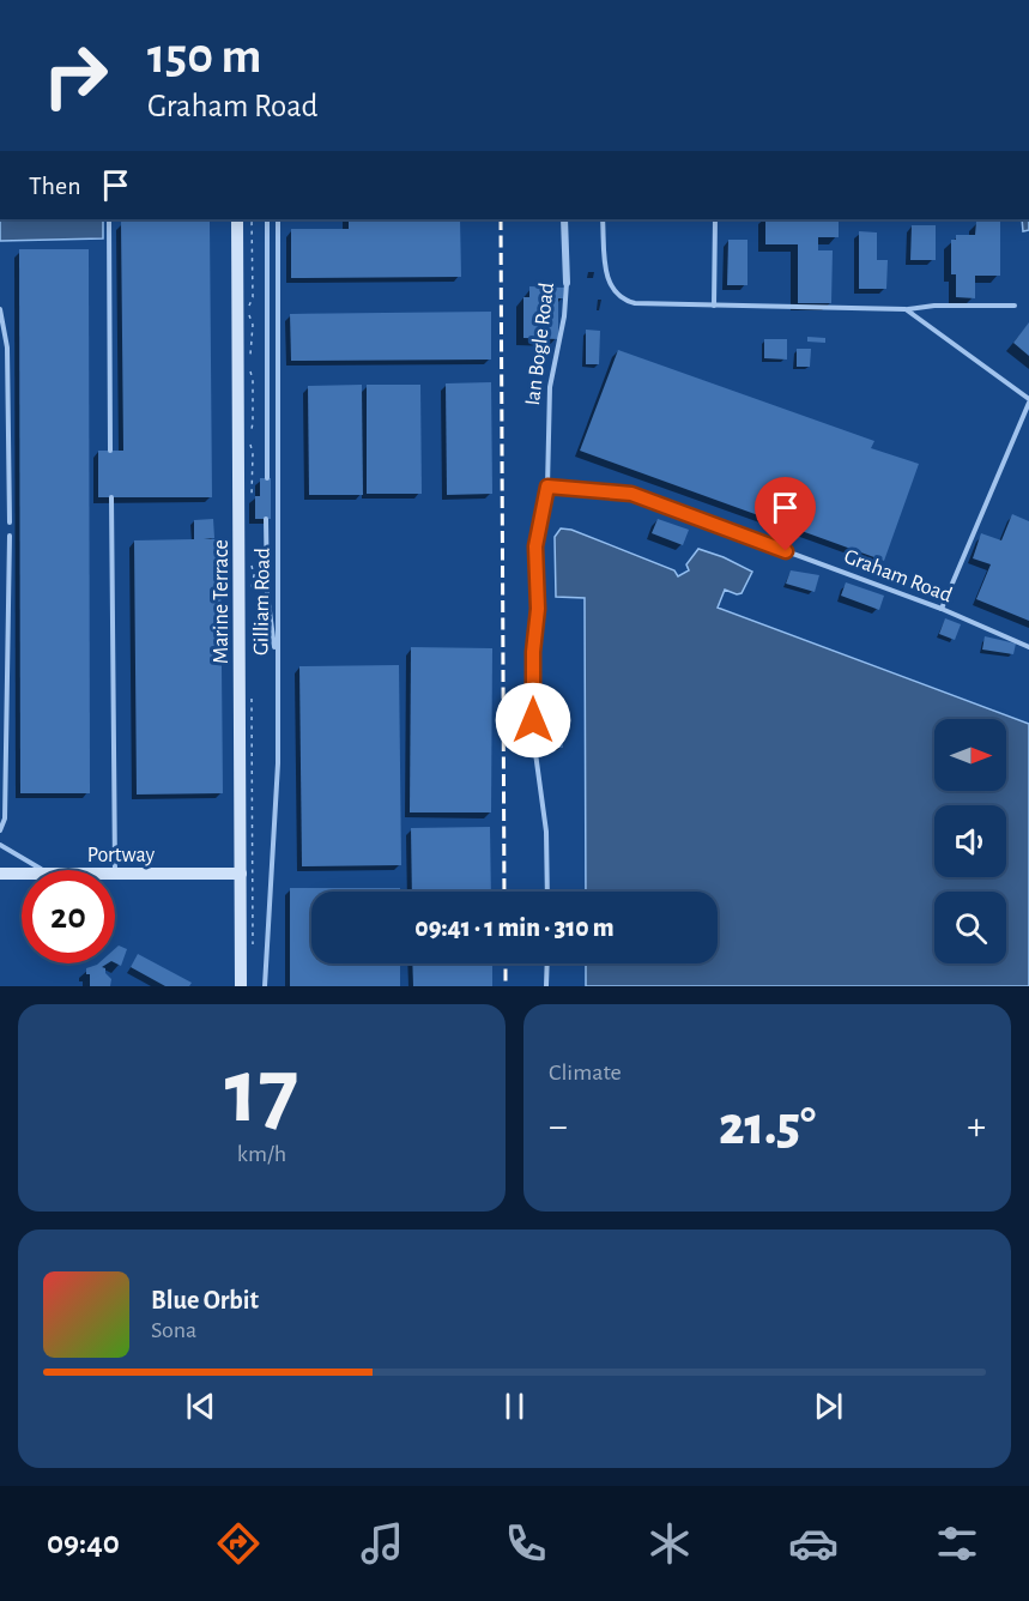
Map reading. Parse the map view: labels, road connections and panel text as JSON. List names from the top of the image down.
{
  "streets": {
    "main road": ["Marine Terrace", "Portway"],
    "street": ["Ian Bogle Road"],
    "lane": ["Graham Road", "Gilliam Road"]
  },
  "crossings": [
    ["Ian Bogle Road", "Graham Road"],
    ["Marine Terrace", "Portway"]
  ],
  "north": "right",
  "page": {
    "turn": ["150 m", "Graham Road"],
    "then": "Then",
    "limit": "20",
    "trip": "09:41 · 1 min · 310 m",
    "tile": [
      ["17", "km/h"],
      "Climate"
    ],
    "heat": ["−", "21.5°", "+"],
    "song": ["Blue Orbit", "Sona"],
    "tabs": "09:40"
  }
}
